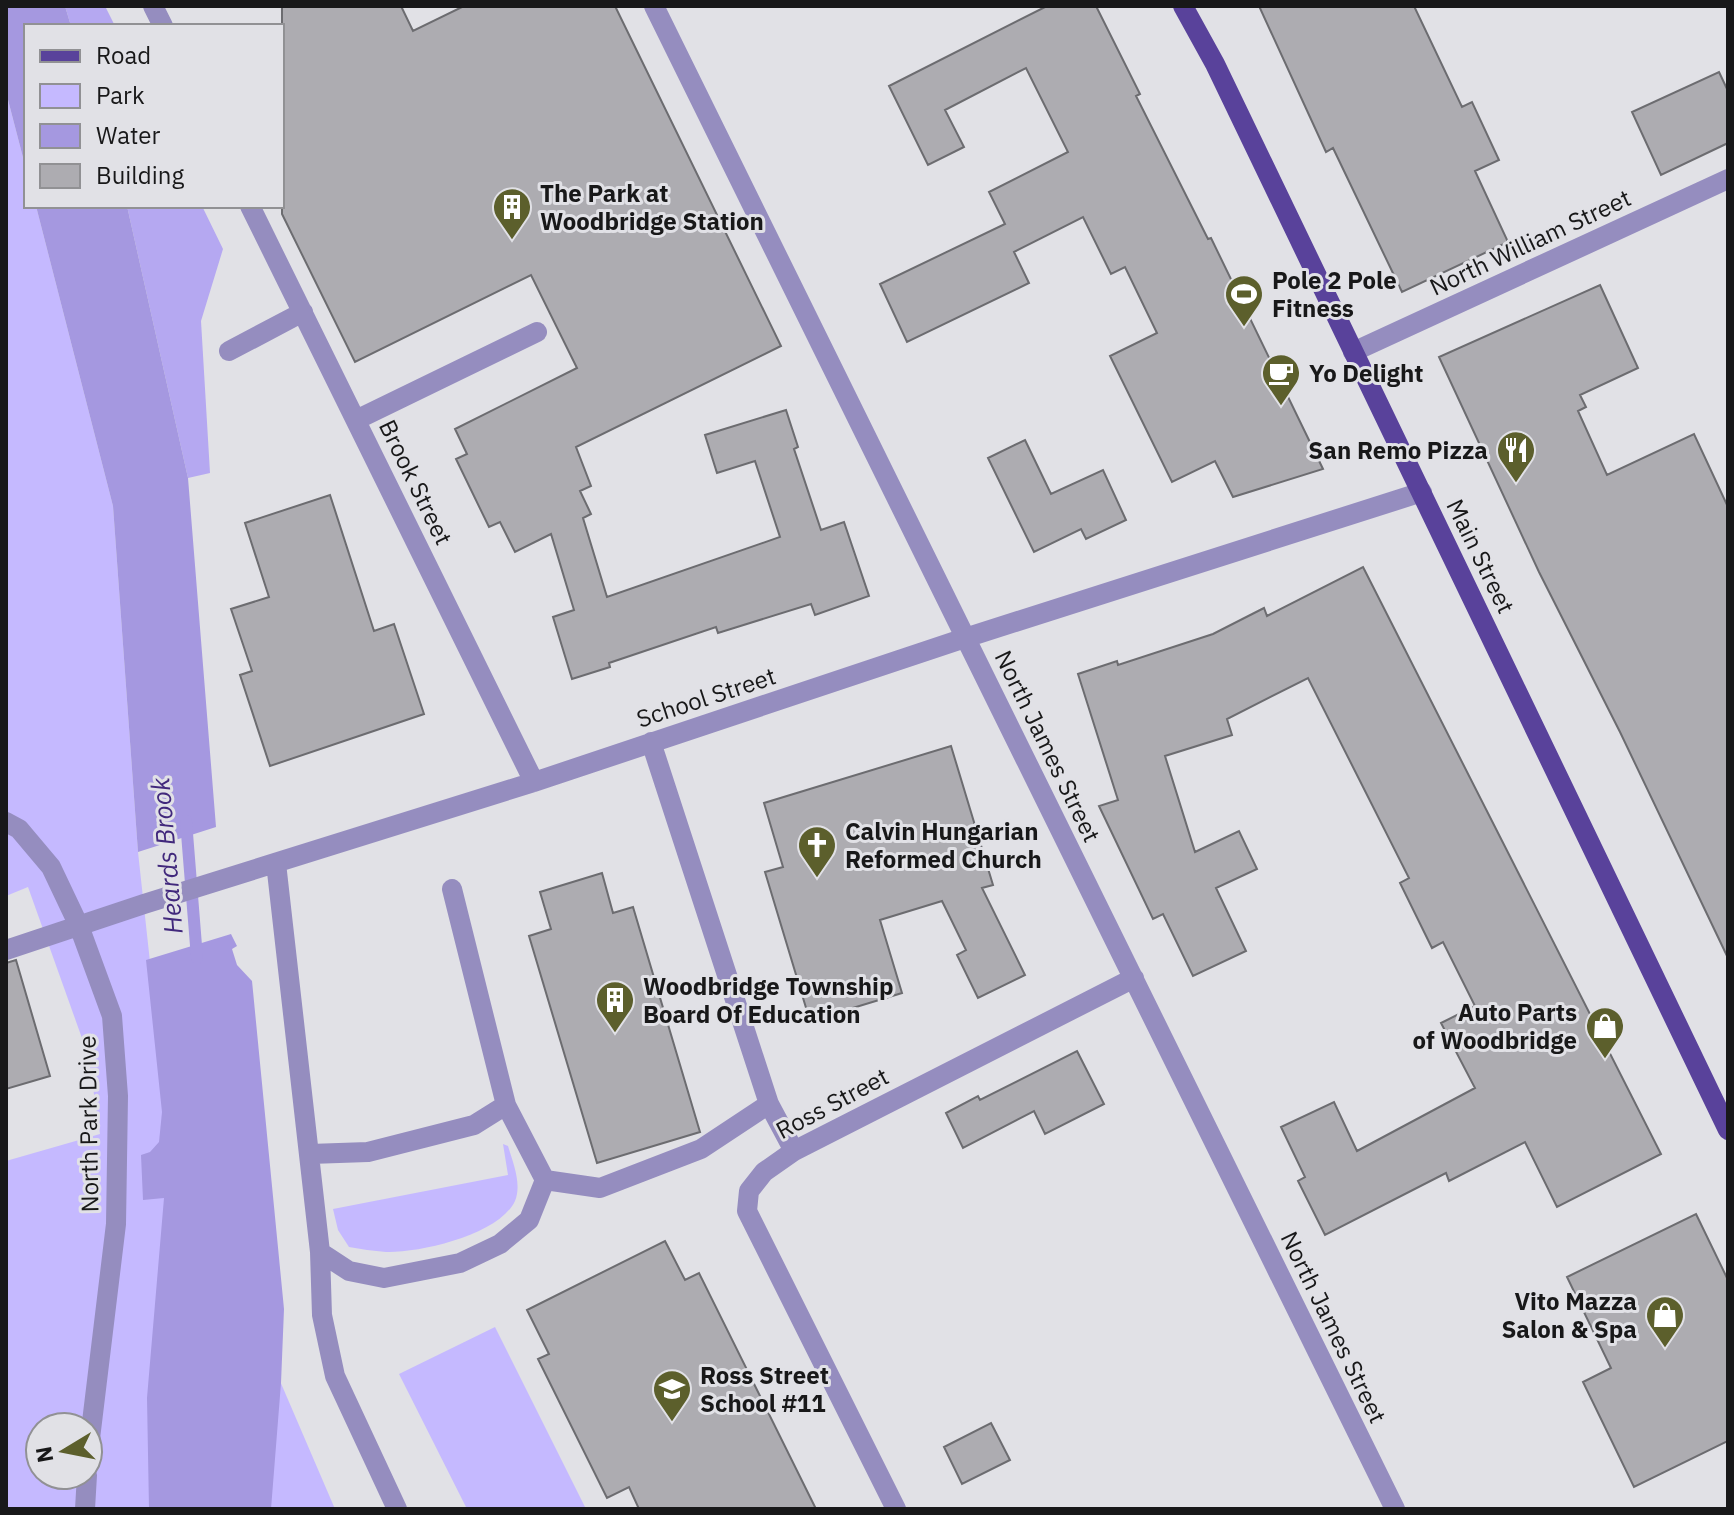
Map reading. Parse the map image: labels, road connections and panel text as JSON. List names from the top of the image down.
{
  "streets": {
    "main road": ["Main Street"],
    "street": [
      "North William Street",
      "Brook Street",
      "School Street",
      "North James Street",
      "Ross Street",
      "North Park Drive"
    ]
  },
  "crossings": [
    ["North William Street", "Main Street"],
    ["Brook Street", "School Street"],
    ["Main Street", "School Street"],
    ["School Street", "North James Street"],
    ["School Street", "North Park Drive"],
    ["North James Street", "Ross Street"]
  ],
  "water": ["Heards Brook"],
  "places": {
    "building": ["The Park at Woodbridge Station", "Woodbridge Township Board Of Education"],
    "sports": ["Pole 2 Pole Fitness"],
    "cafe": ["Yo Delight"],
    "restaurant": ["San Remo Pizza"],
    "church": ["Calvin Hungarian Reformed Church"],
    "shop": ["Auto Parts of Woodbridge", "Vito Mazza Salon & Spa"],
    "school or university": ["Ross Street School #11"]
  },
  "legend": [
    "Road",
    "Park",
    "Water",
    "Building"
  ],
  "north": "left"
}
